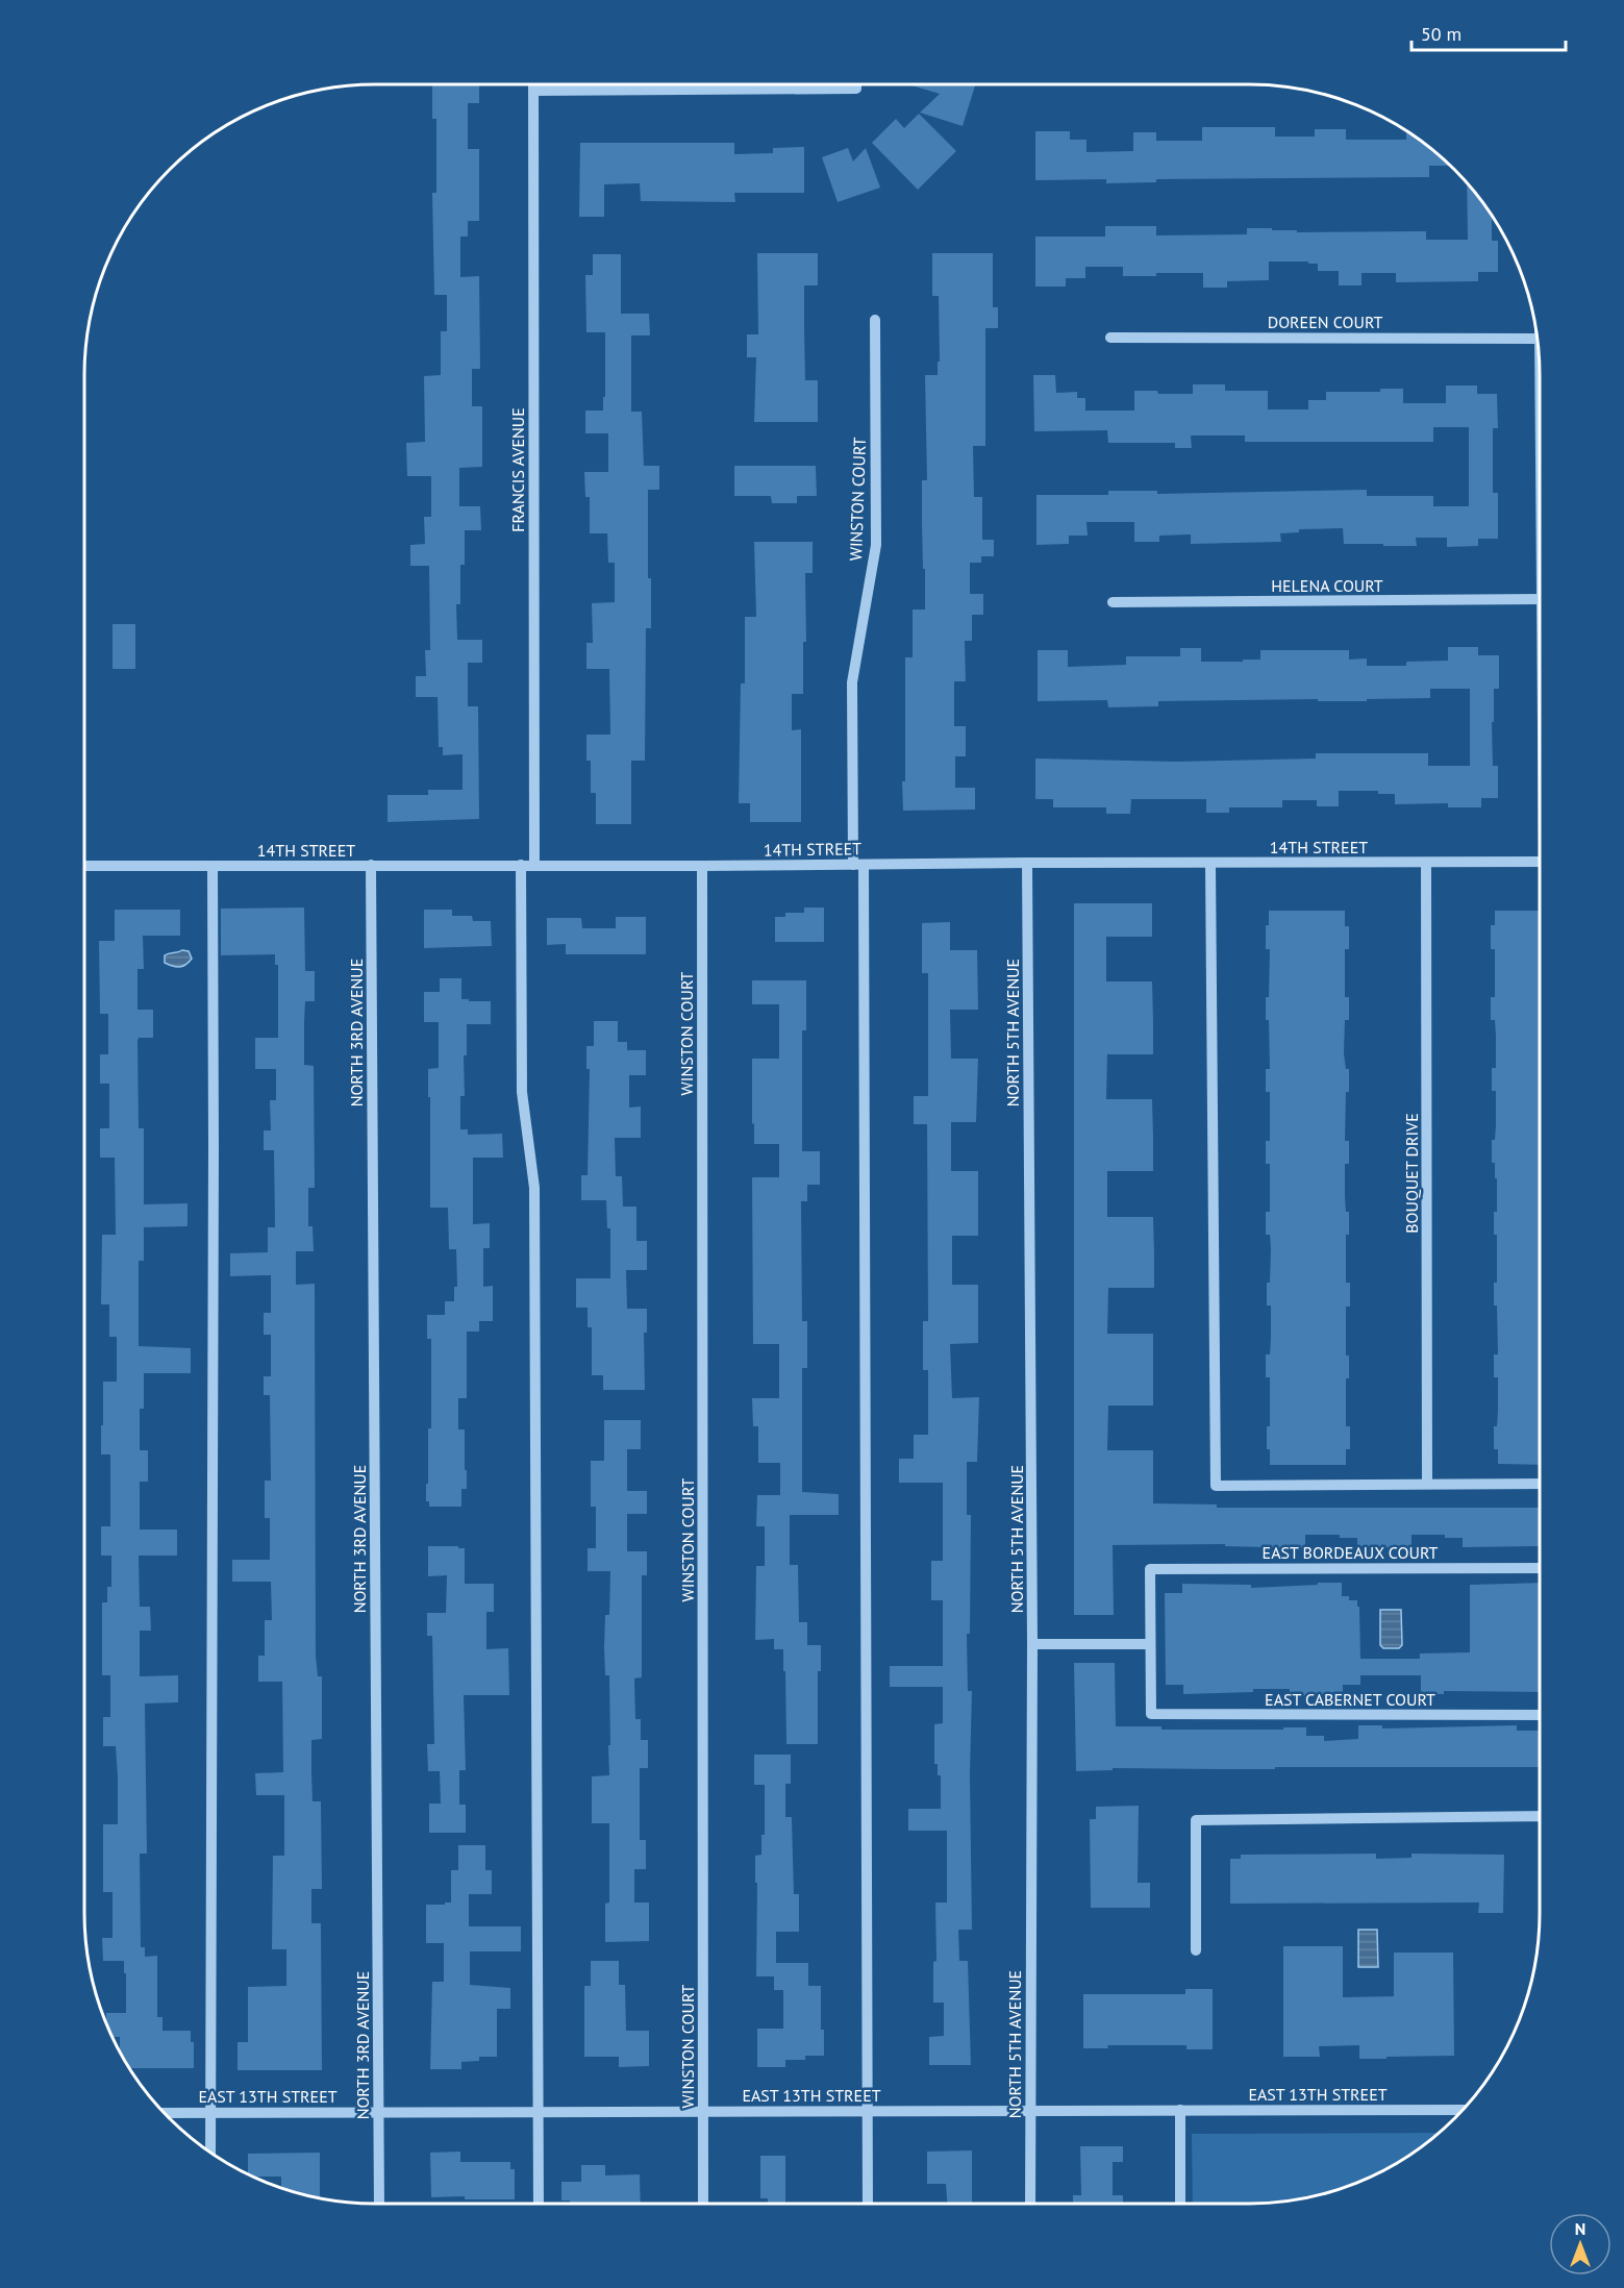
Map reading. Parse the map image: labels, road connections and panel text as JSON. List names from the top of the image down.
{
  "streets": {
    "street": [
      "DOREEN COURT",
      "FRANCIS AVENUE",
      "WINSTON COURT",
      "HELENA COURT",
      "14TH STREET",
      "NORTH 3RD AVENUE",
      "NORTH 5TH AVENUE",
      "BOUQUET DRIVE",
      "EAST BORDEAUX COURT",
      "EAST CABERNET COURT",
      "EAST 13TH STREET"
    ]
  },
  "crossings": [
    ["FRANCIS AVENUE", "14TH STREET"],
    ["WINSTON COURT", "14TH STREET"],
    ["WINSTON COURT", "EAST 13TH STREET"],
    ["14TH STREET", "NORTH 3RD AVENUE"],
    ["14TH STREET", "NORTH 5TH AVENUE"],
    ["14TH STREET", "BOUQUET DRIVE"],
    ["NORTH 3RD AVENUE", "EAST 13TH STREET"],
    ["NORTH 5TH AVENUE", "EAST 13TH STREET"],
    ["EAST BORDEAUX COURT", "EAST CABERNET COURT"]
  ],
  "scale_bar": "50 m",
  "north": "top"
}
